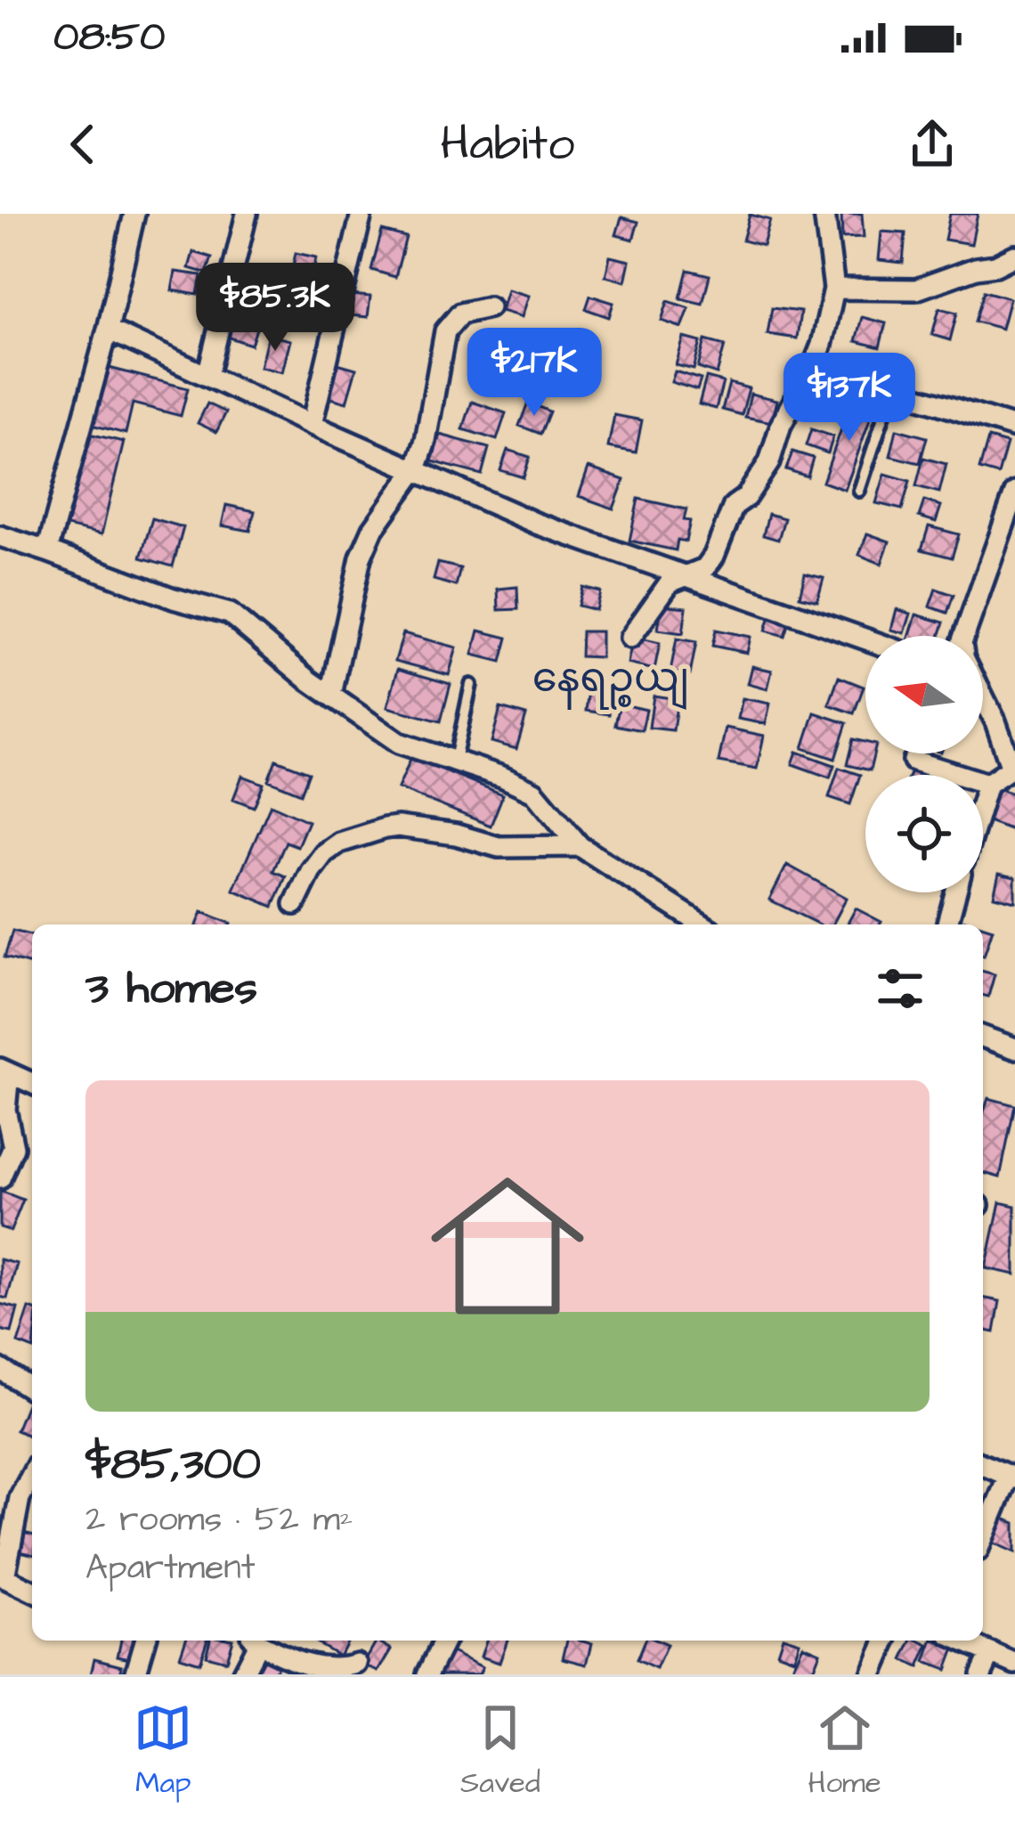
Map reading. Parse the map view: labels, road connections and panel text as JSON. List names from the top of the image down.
{
  "districts": ["နေရဉ္စယျ"],
  "north": "left",
  "page": {
    "status": "08:50",
    "header": "Habito",
    "price": ["$85.3K", "$217K", "$137K"],
    "heading": "3 homes",
    "list": [
      {
        "name": "$85,300",
        "note": "2 rooms · 52 m² · Apartment"
      }
    ],
    "tabs": ["Map", "Saved", "Home"]
  }
}
